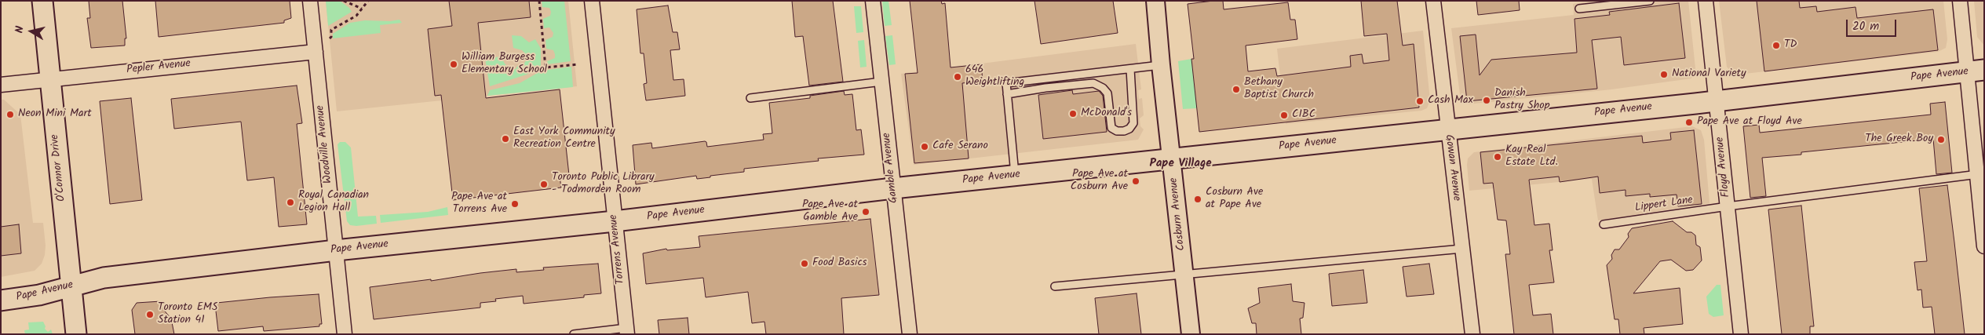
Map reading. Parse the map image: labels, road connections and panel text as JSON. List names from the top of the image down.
{
  "streets": {
    "main road": ["Pape Avenue", "O'Connor Drive"],
    "street": [
      "Pepler Avenue",
      "Woodville Avenue",
      "Floyd Avenue",
      "Gamble Avenue",
      "Gowan Avenue",
      "Cosburn Avenue",
      "Torrens Avenue"
    ],
    "lane": ["Lippert Lane"]
  },
  "crossings": [
    ["Pepler Avenue", "Woodville Avenue"],
    ["Pepler Avenue", "O'Connor Drive"],
    ["Pape Avenue", "Woodville Avenue"],
    ["Pape Avenue", "Floyd Avenue"],
    ["Pape Avenue", "O'Connor Drive"],
    ["Pape Avenue", "Gamble Avenue"],
    ["Pape Avenue", "Gowan Avenue"],
    ["Pape Avenue", "Cosburn Avenue"],
    ["Pape Avenue", "Torrens Avenue"],
    ["Floyd Avenue", "Lippert Lane"]
  ],
  "districts": ["Pape Village"],
  "places": [
    "TD",
    "William Burgess Elementary School",
    "National Variety",
    "646 Weightlifting",
    "Bethany Baptist Church",
    "Danish Pastry Shop",
    "Cash Max",
    "McDonald's",
    "Neon Mini Mart",
    "CIBC",
    "Pape Ave at Floyd Ave",
    "East York Community Recreation Centre",
    "The Greek Boy",
    "Cafe Serano",
    "Kay Real Estate Ltd.",
    "Pape Ave at Cosburn Ave",
    "Toronto Public Library - Todmorden Room",
    "Cosburn Ave at Pape Ave",
    "Royal Canadian Legion Hall",
    "Pape Ave at Torrens Ave",
    "Pape Ave at Gamble Ave",
    "Food Basics",
    "Toronto EMS Station 41"
  ],
  "scale_bar": "20 m",
  "north": "left"
}
